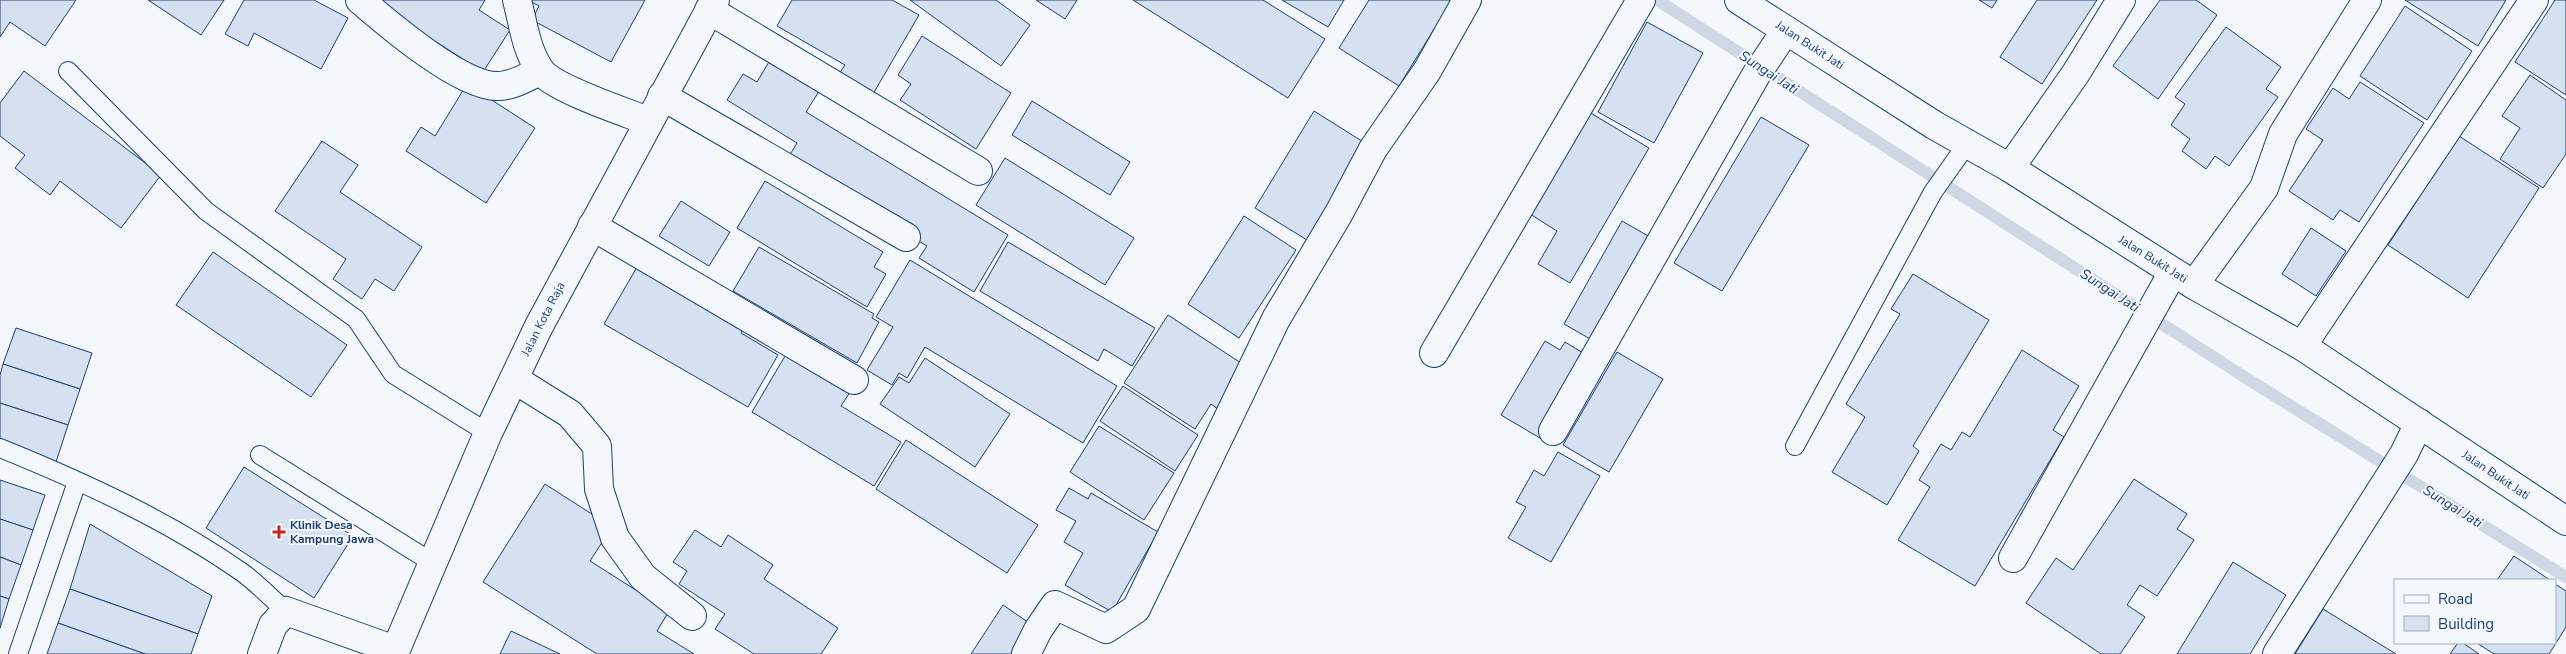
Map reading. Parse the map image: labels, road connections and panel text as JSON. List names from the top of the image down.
{
  "streets": {
    "street": ["Jalan Bukit Jati", "Jalan Kota Raja"]
  },
  "water": ["Sungai Jati"],
  "places": {
    "health": ["Klinik Desa Kampung Jawa"]
  },
  "legend": ["Road", "Building"]
}
